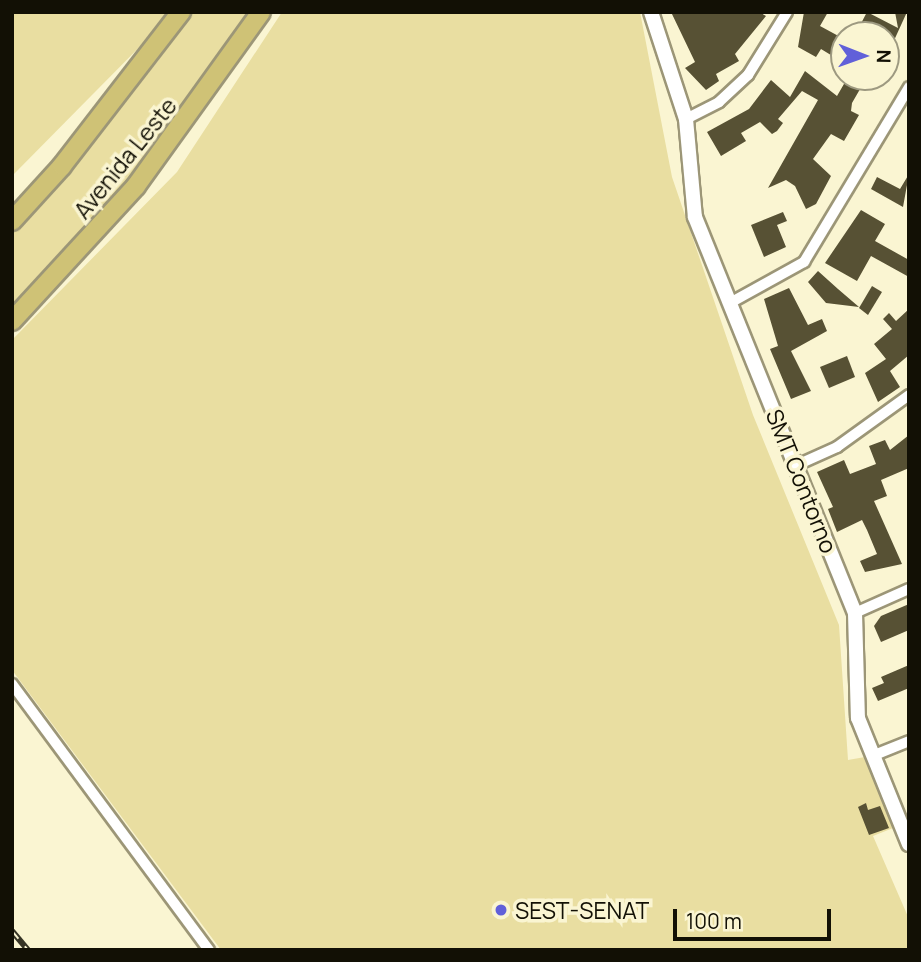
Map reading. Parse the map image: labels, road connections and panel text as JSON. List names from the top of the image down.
{
  "streets": {
    "main road": ["Avenida Leste"],
    "street": ["SMT Contorno"]
  },
  "places": ["SEST-SENAT"],
  "scale_bar": "100 m",
  "north": "right"
}
